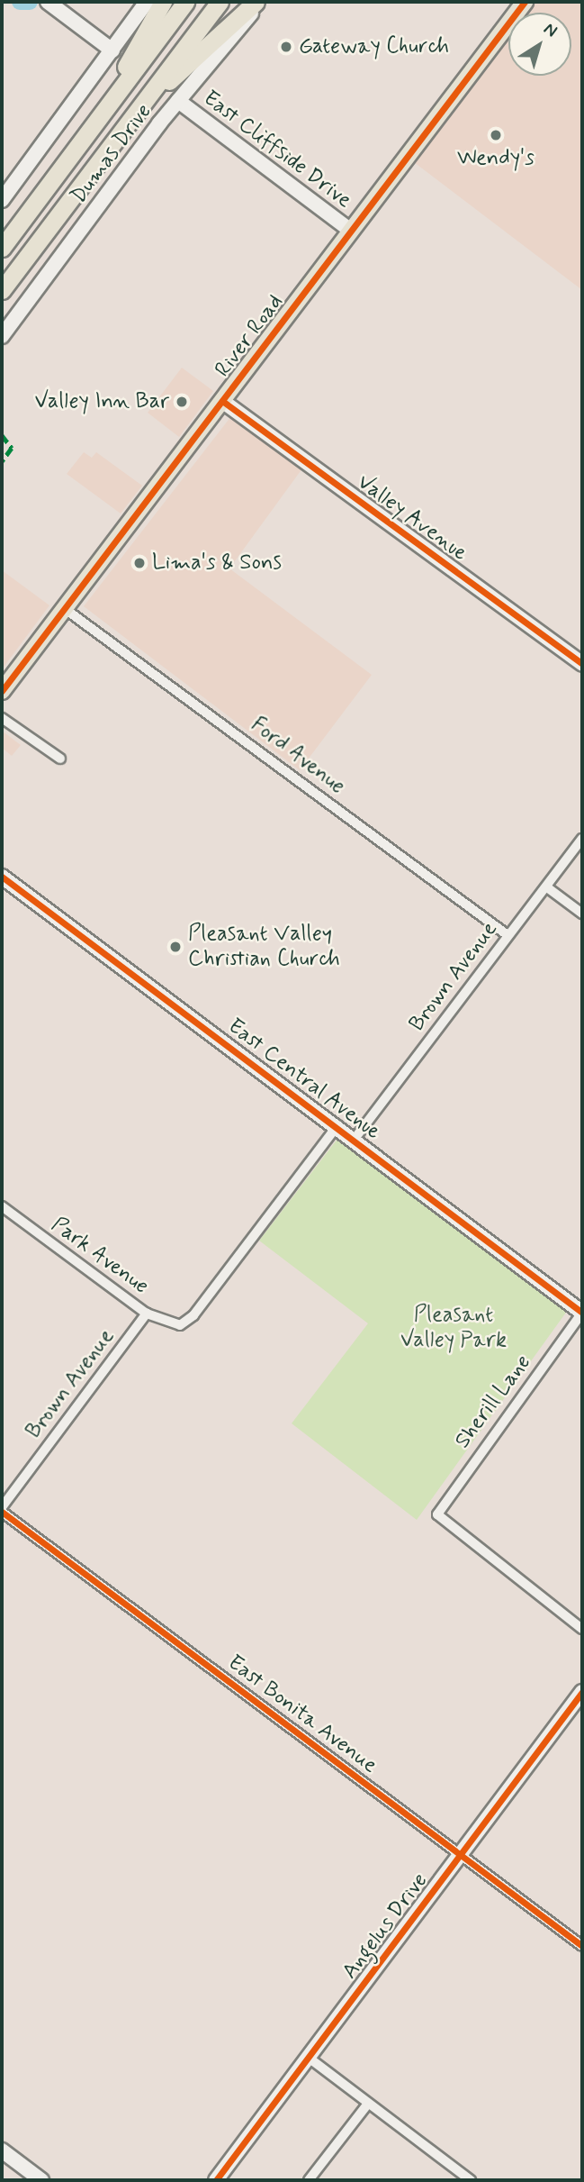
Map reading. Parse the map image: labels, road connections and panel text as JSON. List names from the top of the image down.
{
  "streets": {
    "main road": ["River Road"],
    "street": [
      "East Cliffside Drive",
      "Dumas Drive",
      "Valley Avenue",
      "Ford Avenue",
      "Brown Avenue",
      "East Central Avenue",
      "Park Avenue",
      "Sherill Lane",
      "East Bonita Avenue",
      "Angelus Drive"
    ]
  },
  "crossings": [
    ["East Cliffside Drive", "Dumas Drive"],
    ["East Cliffside Drive", "River Road"],
    ["River Road", "Valley Avenue"],
    ["River Road", "Ford Avenue"],
    ["Ford Avenue", "Brown Avenue"],
    ["Brown Avenue", "East Central Avenue"],
    ["Brown Avenue", "Park Avenue"],
    ["Brown Avenue", "East Bonita Avenue"],
    ["East Central Avenue", "Park Avenue"],
    ["East Central Avenue", "Sherill Lane"],
    ["East Bonita Avenue", "Angelus Drive"]
  ],
  "parks": ["Pleasant Valley Park"],
  "places": [
    "Gateway Church",
    "Wendy's",
    "Valley Inn Bar",
    "Lima's & Sons",
    "Pleasant Valley Christian Church"
  ],
  "north": "top right"
}
